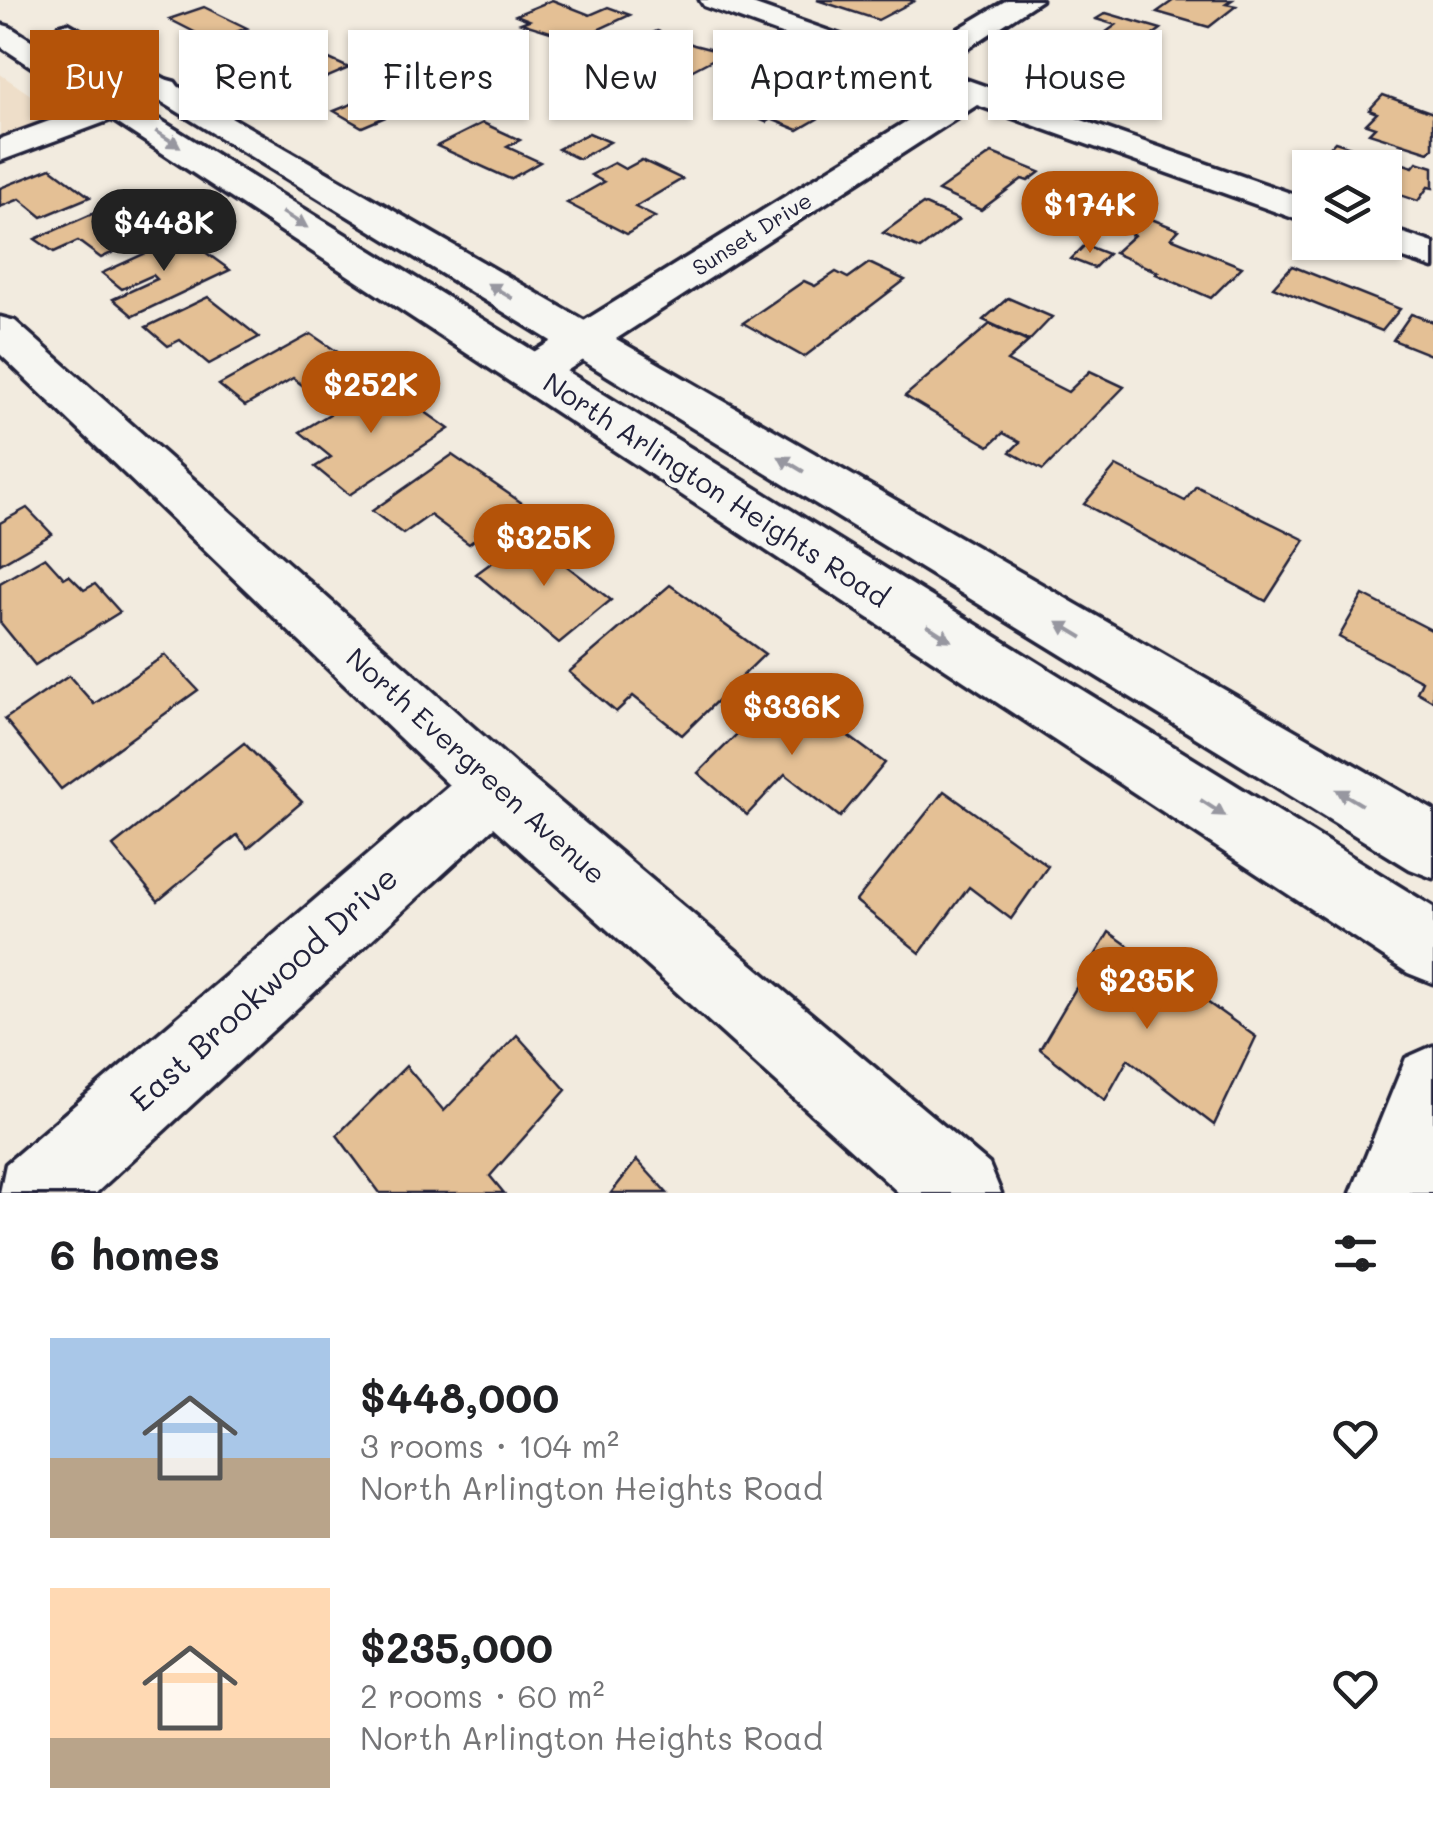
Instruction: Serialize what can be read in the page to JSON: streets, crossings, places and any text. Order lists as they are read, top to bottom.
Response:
{
  "streets": {
    "main road": [
      "Sunset Drive",
      "North Arlington Heights Road",
      "North Evergreen Avenue",
      "East Brookwood Drive"
    ]
  },
  "crossings": [
    ["Sunset Drive", "North Arlington Heights Road"],
    ["North Evergreen Avenue", "East Brookwood Drive"]
  ],
  "page": {
    "chip": [
      "Buy",
      "Rent",
      "Filters",
      "New",
      "Apartment",
      "House"
    ],
    "price": [
      "$174K",
      "$448K",
      "$252K",
      "$325K",
      "$336K",
      "$235K"
    ],
    "heading": "6 homes",
    "list": [
      {
        "name": "$448,000",
        "note": "3 rooms · 104 m² · North Arlington Heights Road"
      },
      {
        "name": "$235,000",
        "note": "2 rooms · 60 m² · North Arlington Heights Road"
      }
    ]
  }
}
